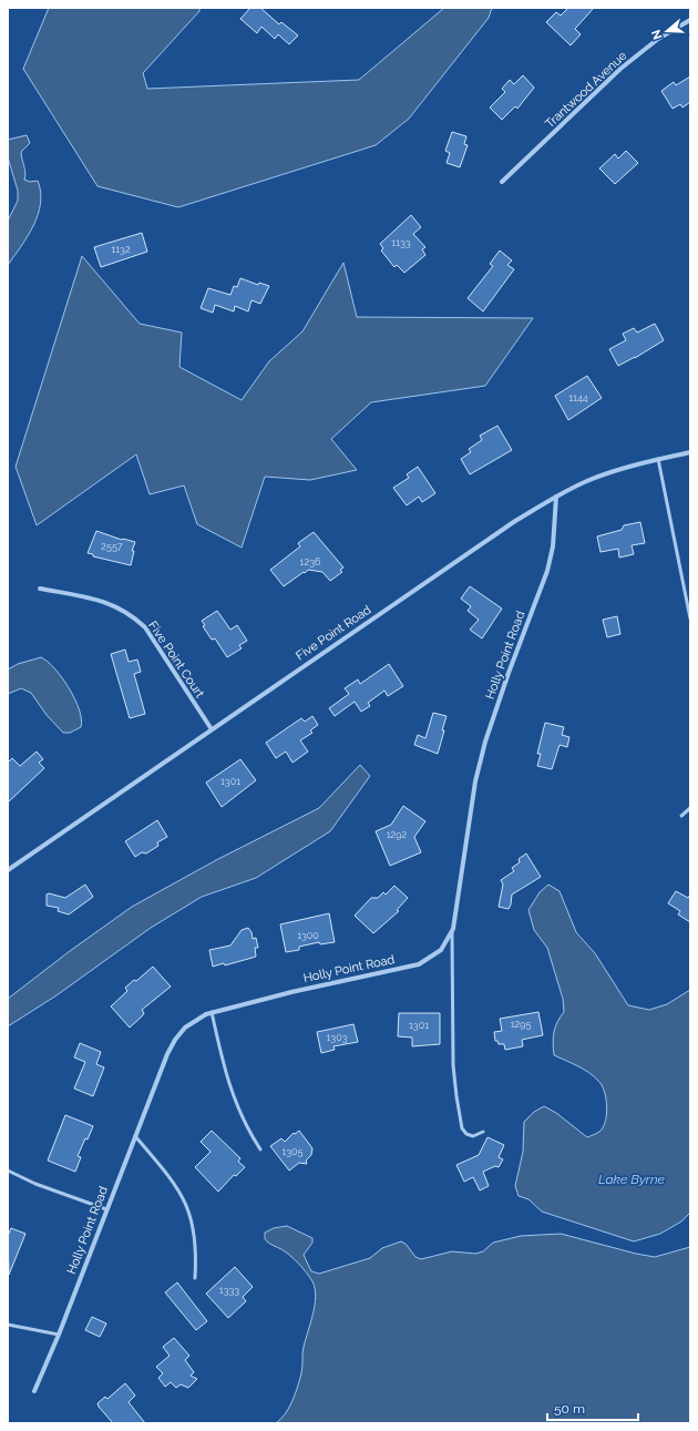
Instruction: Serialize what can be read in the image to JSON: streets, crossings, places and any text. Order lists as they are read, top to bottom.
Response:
{
  "streets": {
    "street": [
      "Trantwood Avenue",
      "Five Point Road",
      "Holly Point Road",
      "Five Point Court"
    ]
  },
  "crossings": [
    ["Five Point Road", "Holly Point Road"],
    ["Five Point Road", "Five Point Court"]
  ],
  "water": ["Lake Byrne"],
  "house_numbers": [
    "1133",
    "1132",
    "1144",
    "2557",
    "1236",
    "1301",
    "1292",
    "1300",
    "1295",
    "1301",
    "1303",
    "1305",
    "1333"
  ],
  "scale_bar": "50 m",
  "north": "left"
}
